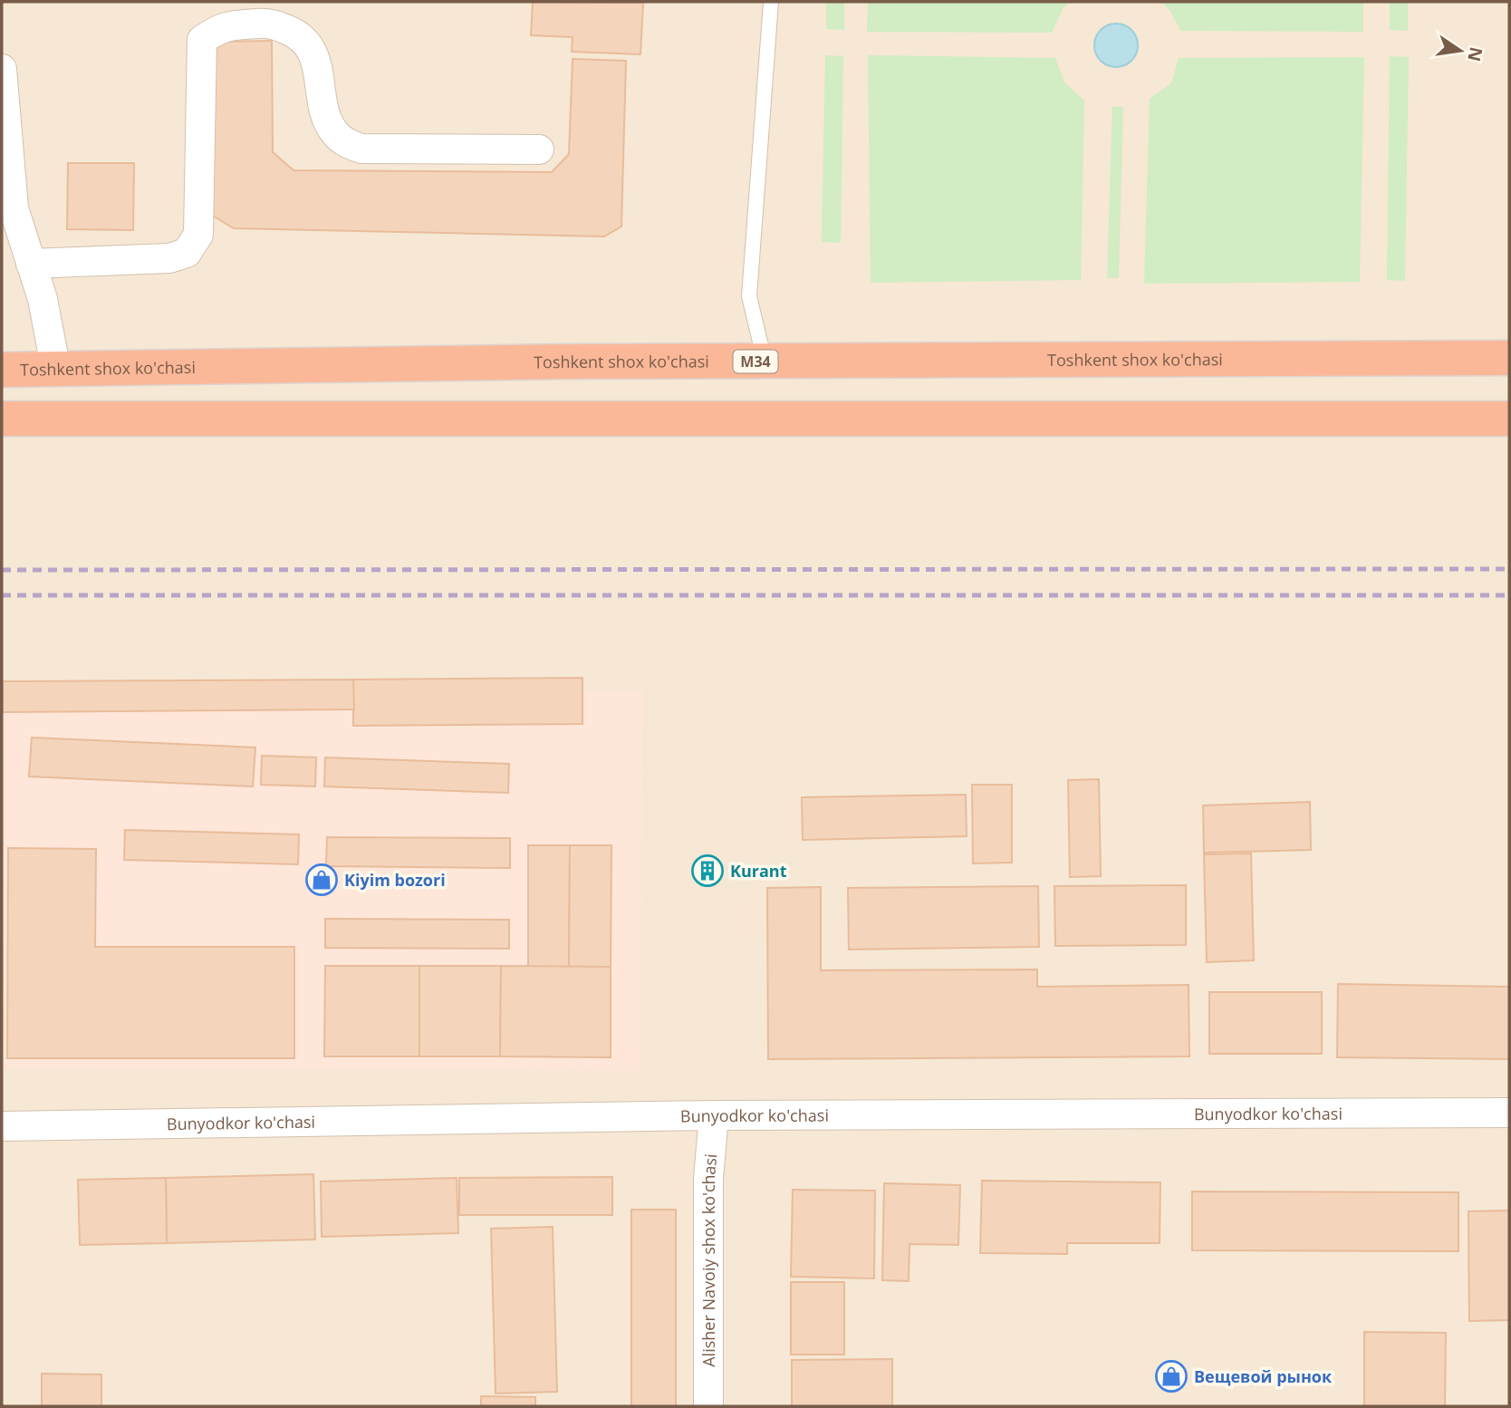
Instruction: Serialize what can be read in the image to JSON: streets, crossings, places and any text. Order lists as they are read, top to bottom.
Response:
{
  "streets": {
    "highway": ["Toshkent shox ko'chasi", "M34"],
    "street": ["Bunyodkor ko'chasi", "Alisher Navoiy shox ko'chasi"]
  },
  "crossings": [
    ["Bunyodkor ko'chasi", "Alisher Navoiy shox ko'chasi"]
  ],
  "places": {
    "building": ["Kurant"],
    "shop": ["Kiyim bozori", "Вещевой рынок"]
  },
  "north": "right"
}
